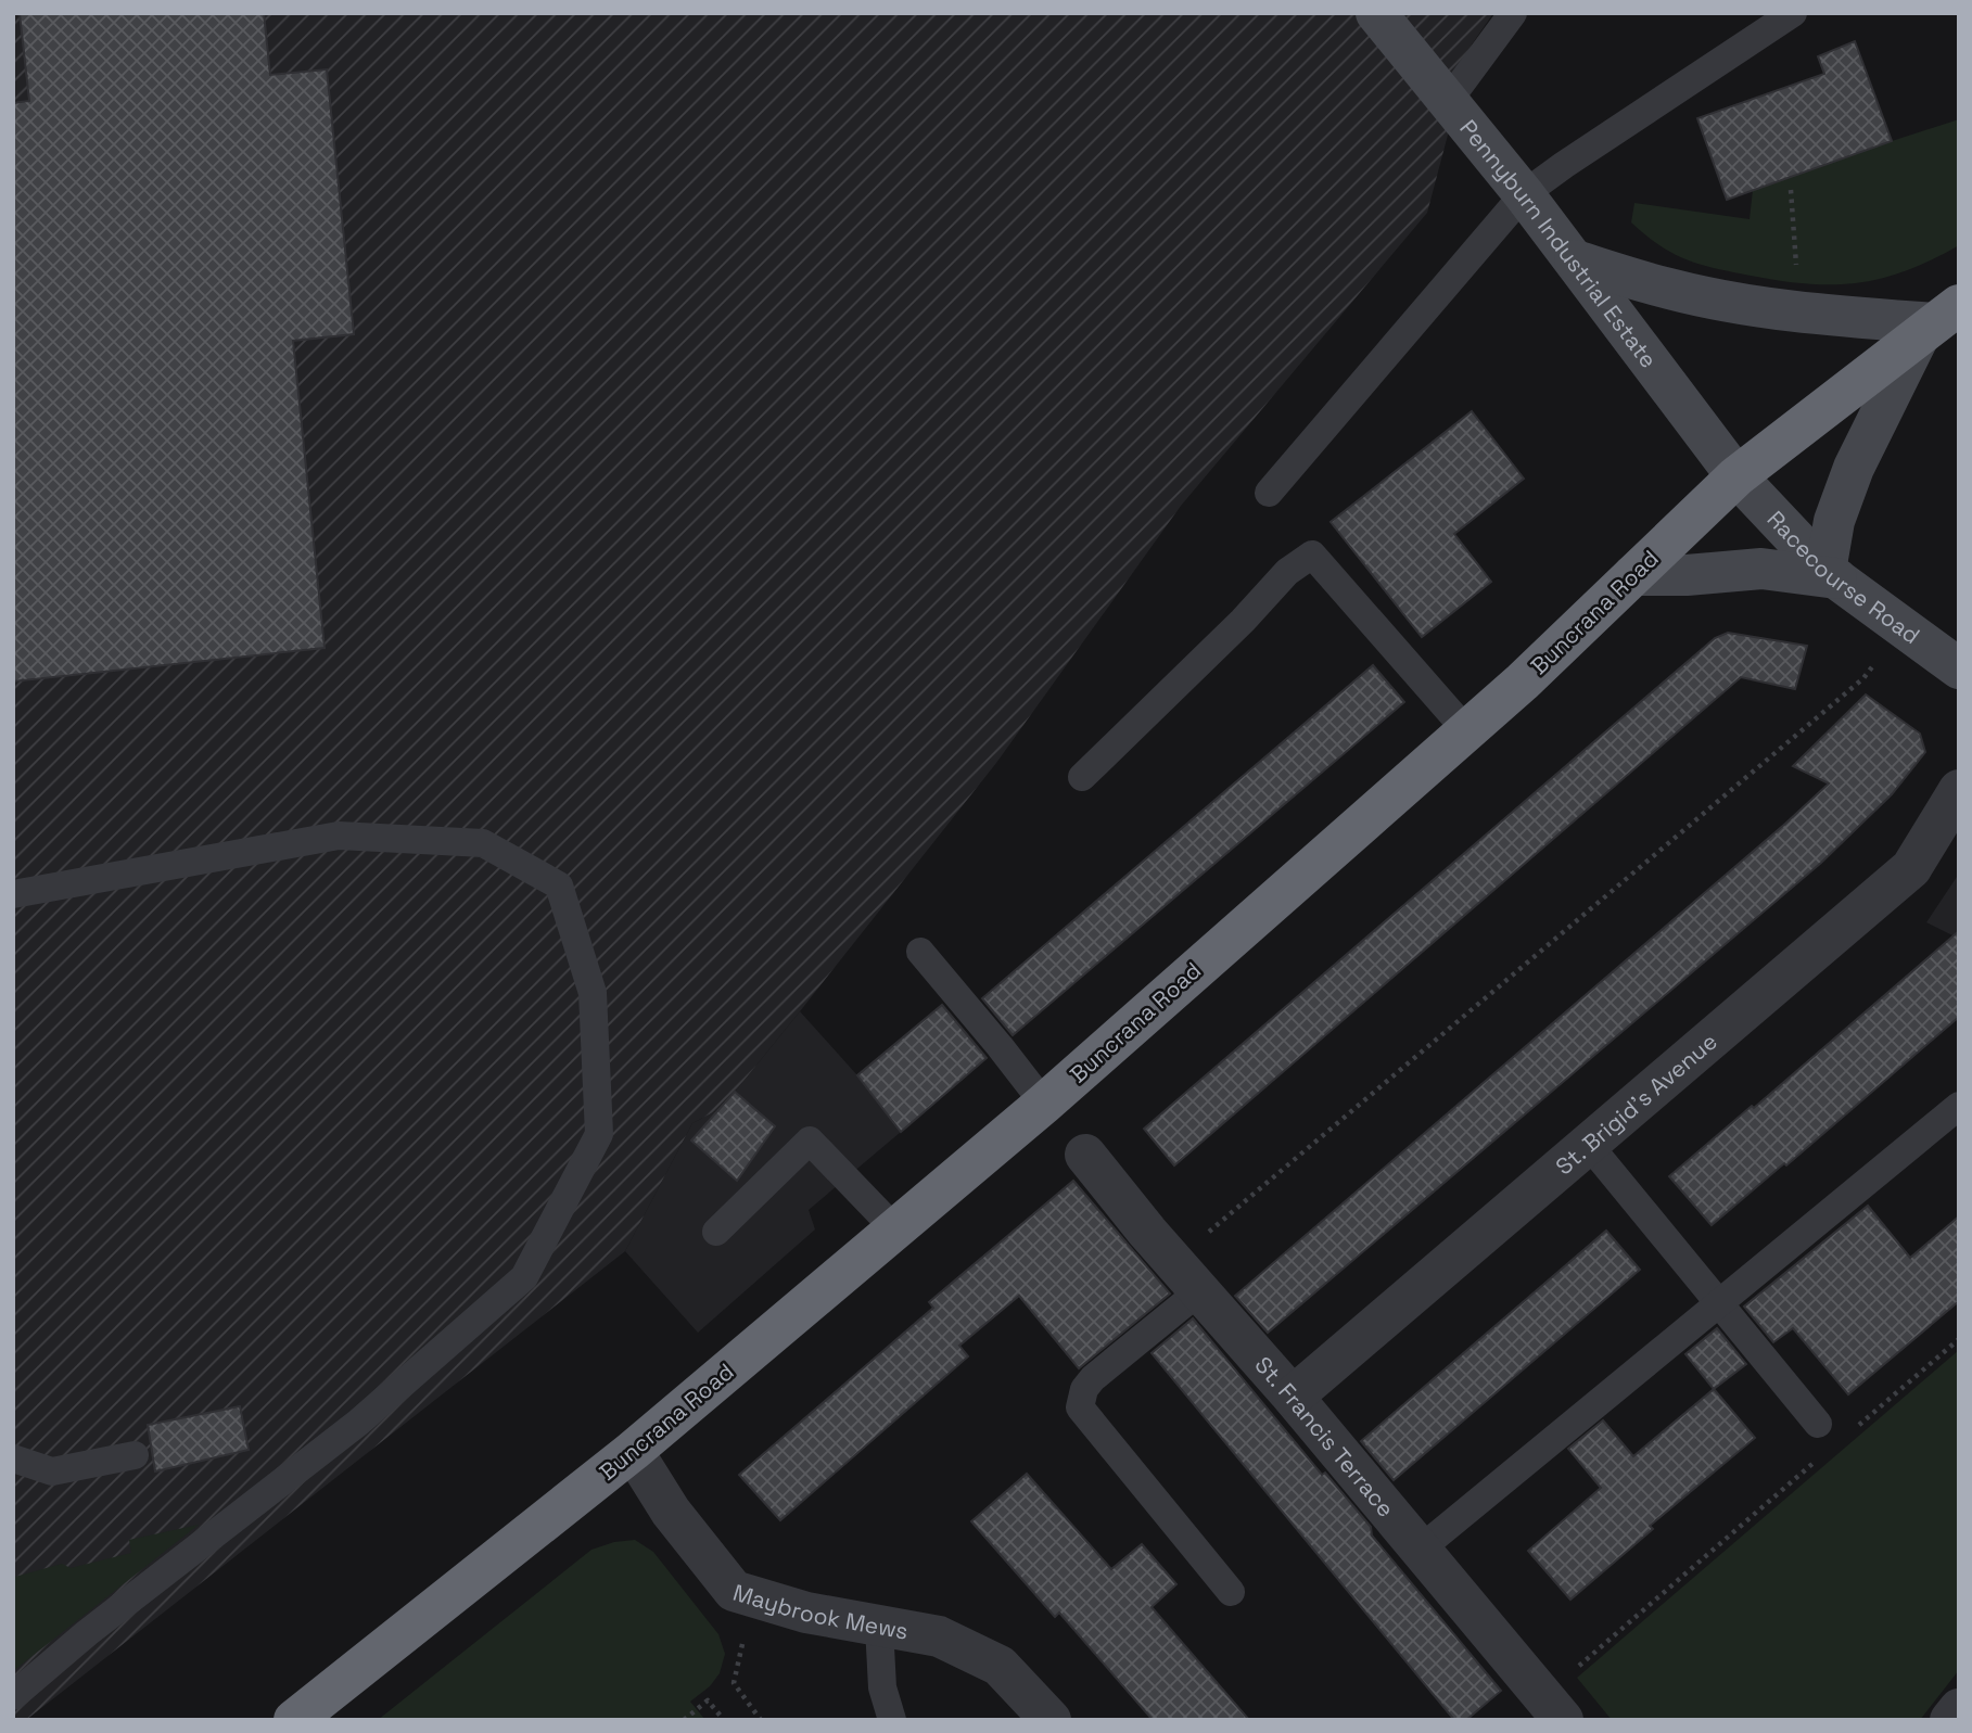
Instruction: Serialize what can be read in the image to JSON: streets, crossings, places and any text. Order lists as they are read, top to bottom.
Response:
{
  "streets": {
    "highway": ["Buncrana Road"],
    "street": [
      "Pennyburn Industrial Estate",
      "Racecourse Road",
      "St. Brigid's Avenue",
      "St. Francis Terrace",
      "Maybrook Mews"
    ]
  },
  "crossings": [
    ["Pennyburn Industrial Estate", "Racecourse Road"],
    ["Pennyburn Industrial Estate", "Buncrana Road"],
    ["Racecourse Road", "Buncrana Road"],
    ["Buncrana Road", "Maybrook Mews"],
    ["St. Brigid's Avenue", "St. Francis Terrace"]
  ]
}
